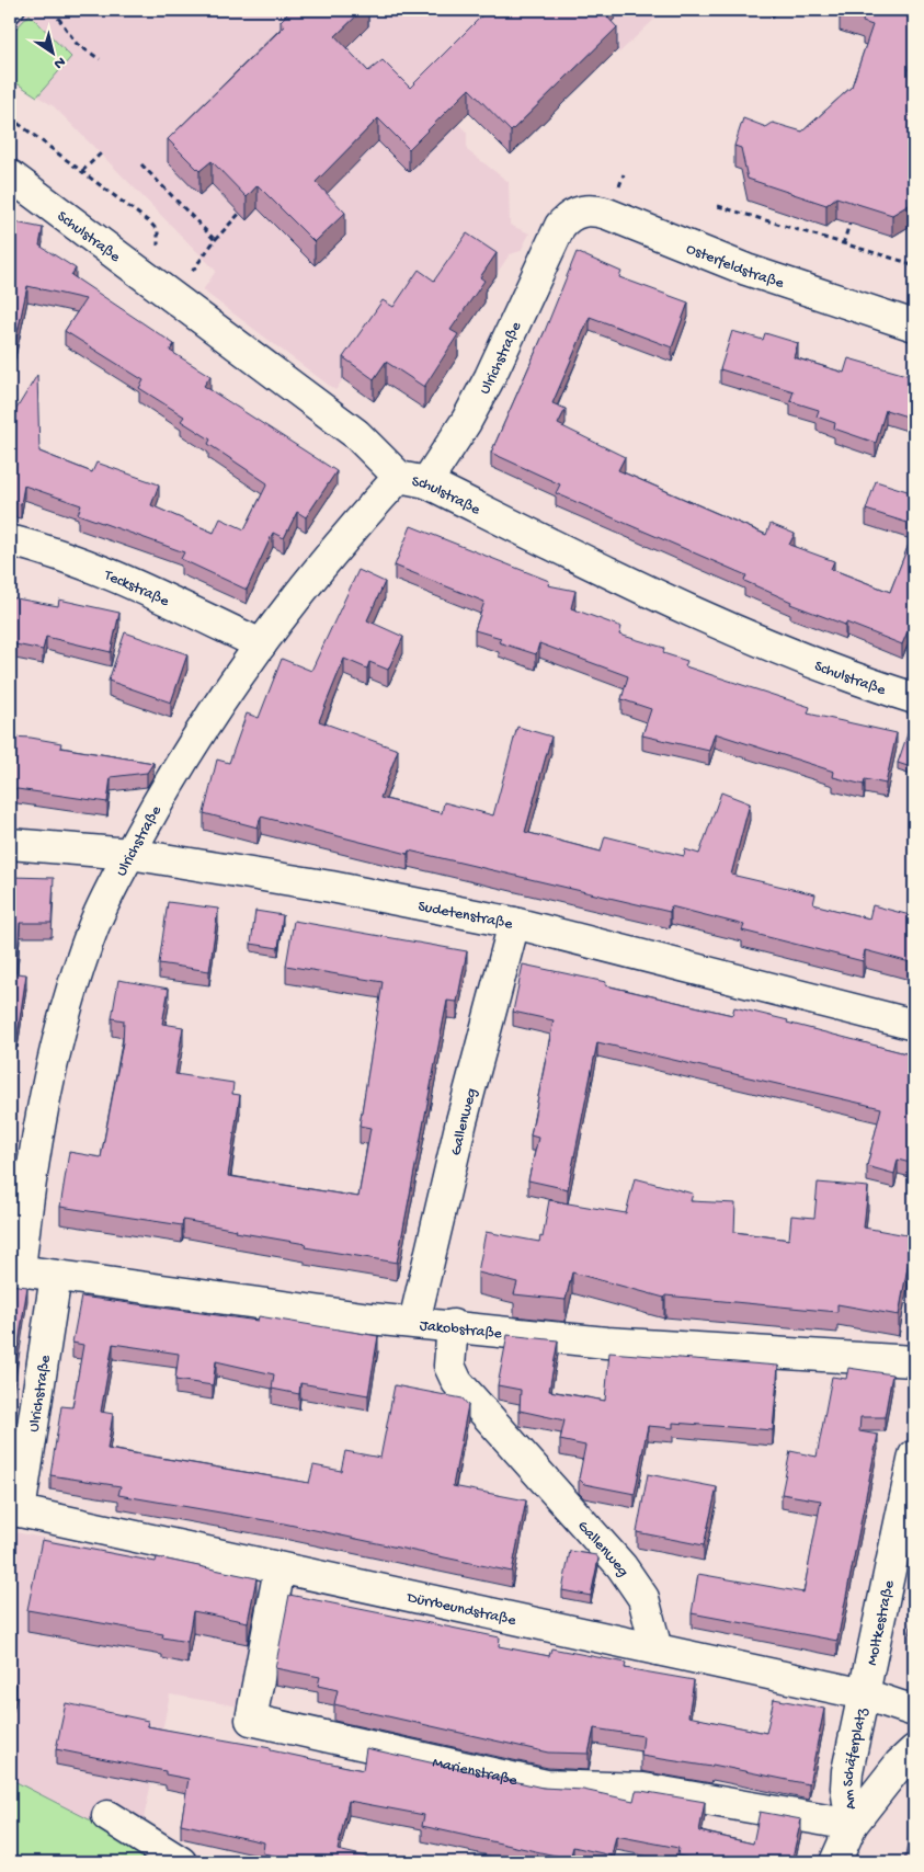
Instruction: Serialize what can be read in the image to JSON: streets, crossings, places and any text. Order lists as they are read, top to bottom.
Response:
{
  "streets": {
    "street": [
      "Schulstraße",
      "Osterfeldstraße",
      "Ulrichstraße",
      "Teckstraße",
      "Sudetenstraße",
      "Gallenweg",
      "Jakobstraße",
      "Dürrbeundstraße",
      "Moltkestraße",
      "Am Schäferplatz",
      "Marienstraße"
    ]
  },
  "crossings": [
    ["Schulstraße", "Ulrichstraße"],
    ["Osterfeldstraße", "Ulrichstraße"],
    ["Ulrichstraße", "Teckstraße"],
    ["Ulrichstraße", "Sudetenstraße"],
    ["Ulrichstraße", "Jakobstraße"],
    ["Ulrichstraße", "Dürrbeundstraße"],
    ["Sudetenstraße", "Gallenweg"],
    ["Gallenweg", "Jakobstraße"],
    ["Gallenweg", "Dürrbeundstraße"],
    ["Dürrbeundstraße", "Moltkestraße"],
    ["Dürrbeundstraße", "Am Schäferplatz"],
    ["Dürrbeundstraße", "Marienstraße"],
    ["Moltkestraße", "Am Schäferplatz"],
    ["Am Schäferplatz", "Marienstraße"]
  ],
  "north": "bottom right"
}
